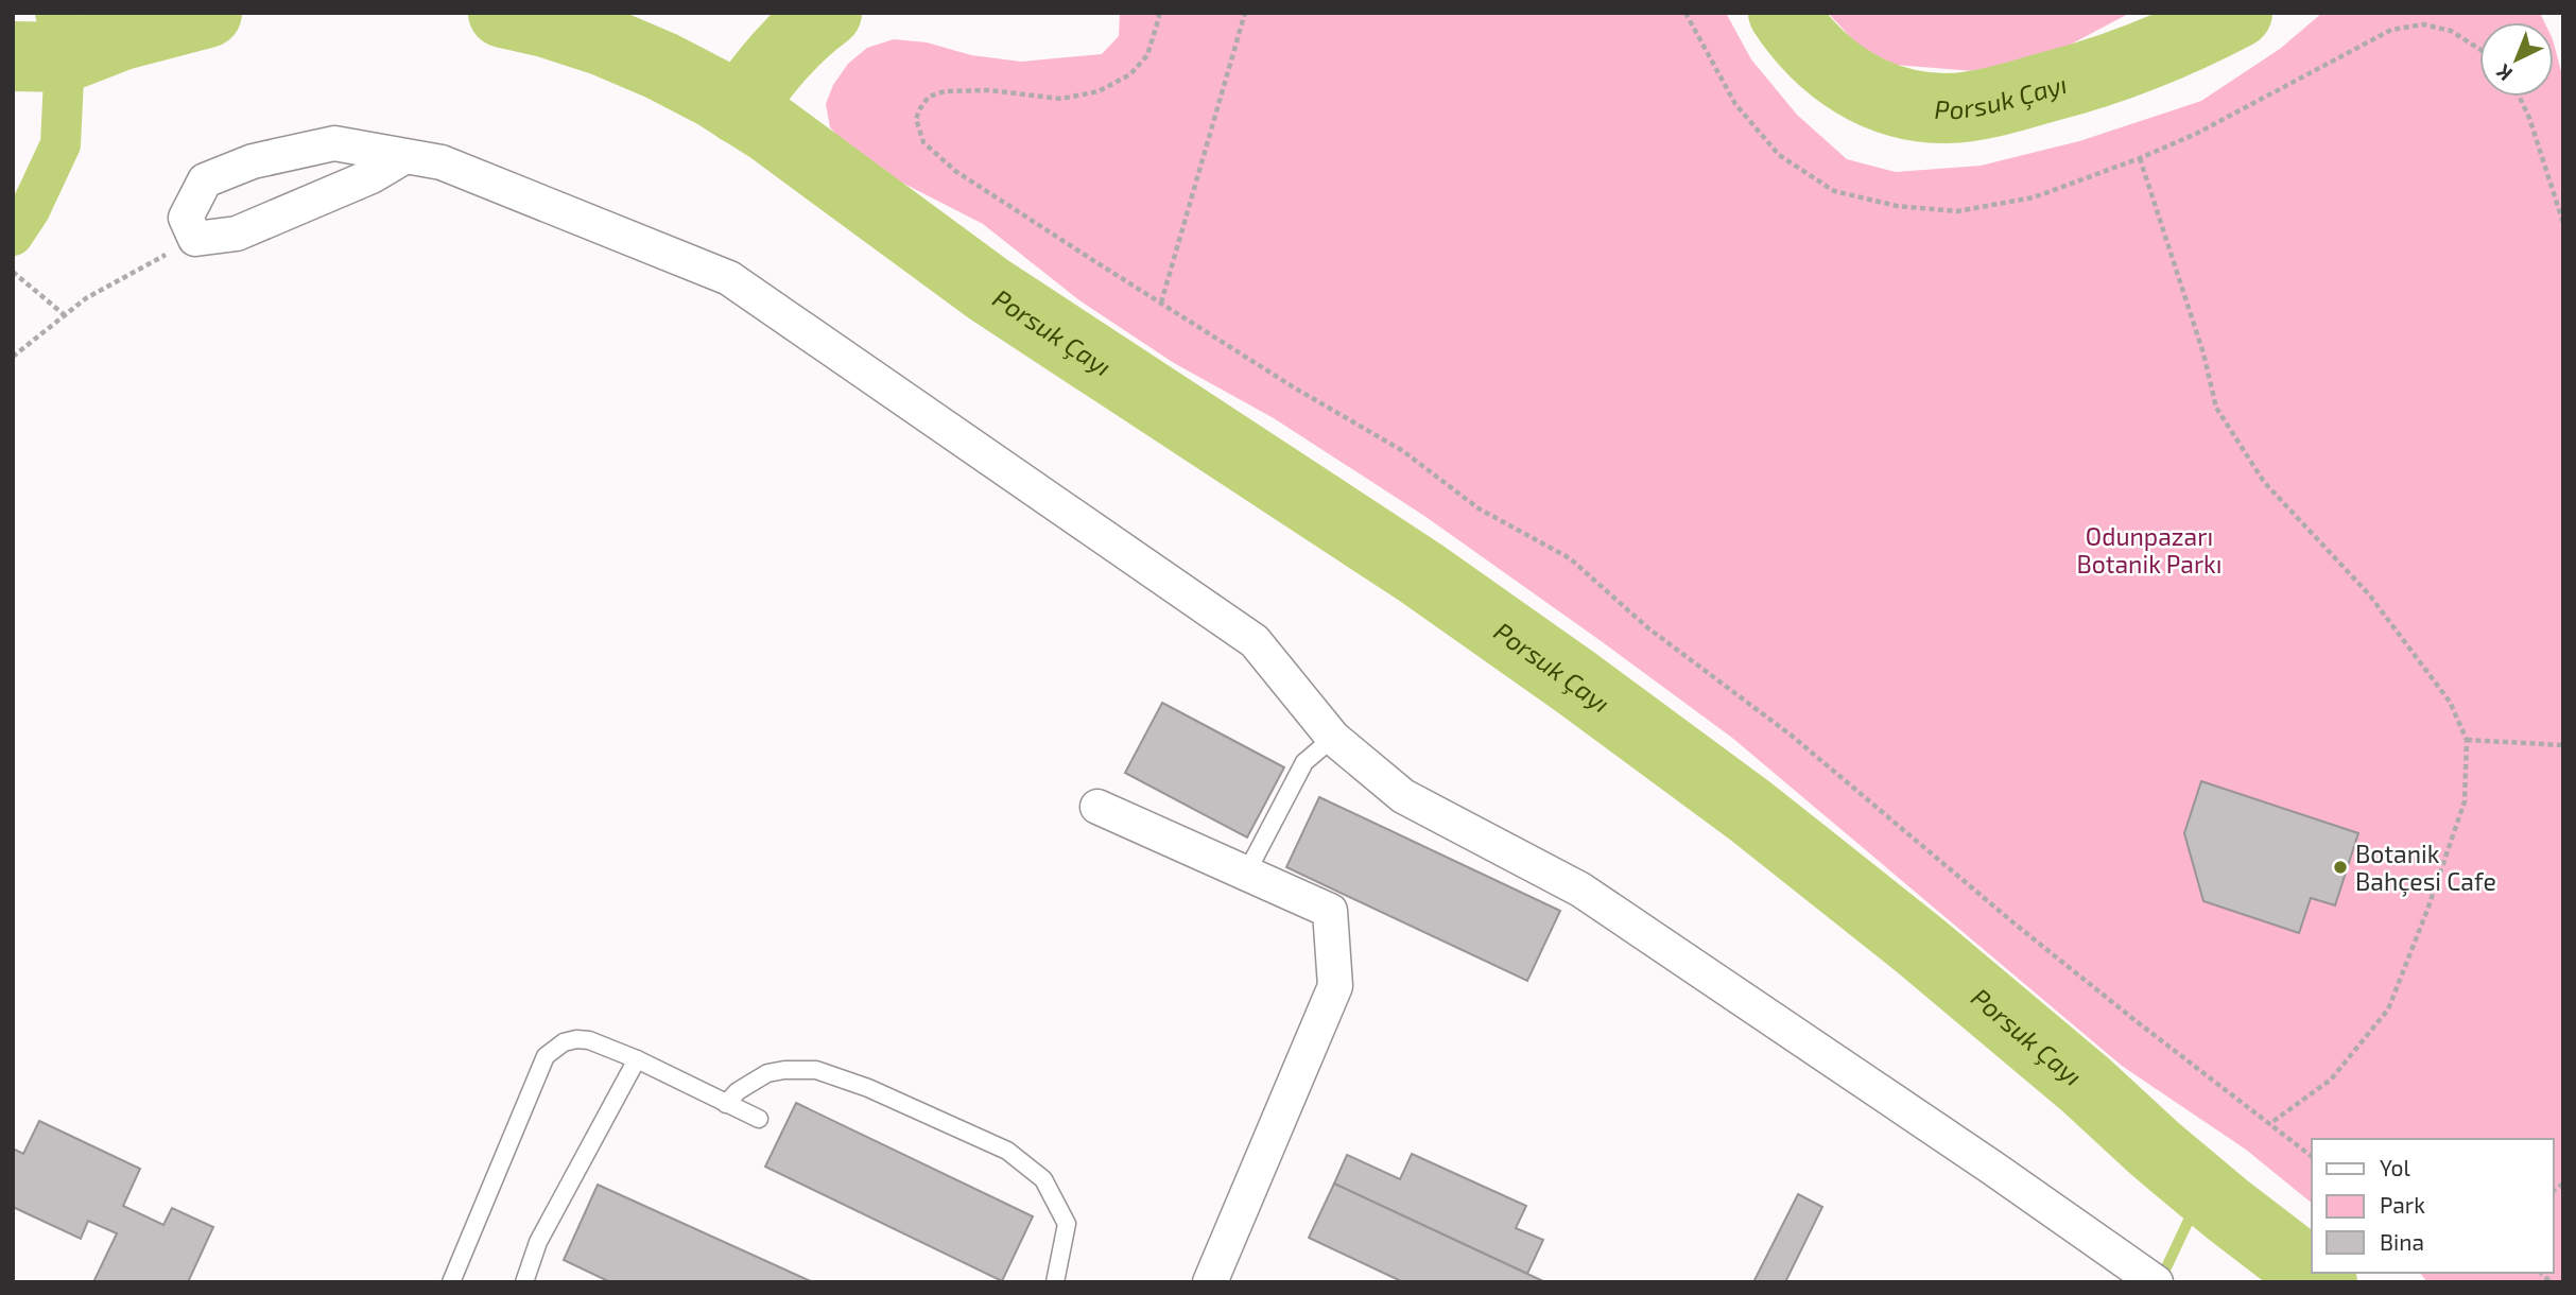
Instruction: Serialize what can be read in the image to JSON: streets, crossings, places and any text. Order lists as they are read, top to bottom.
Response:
{
  "water": ["Porsuk Çayı"],
  "parks": ["Odunpazarı Botanik Parkı"],
  "places": ["Botanik Bahçesi Cafe"],
  "legend": ["Yol", "Park", "Bina"],
  "north": "bottom left"
}
